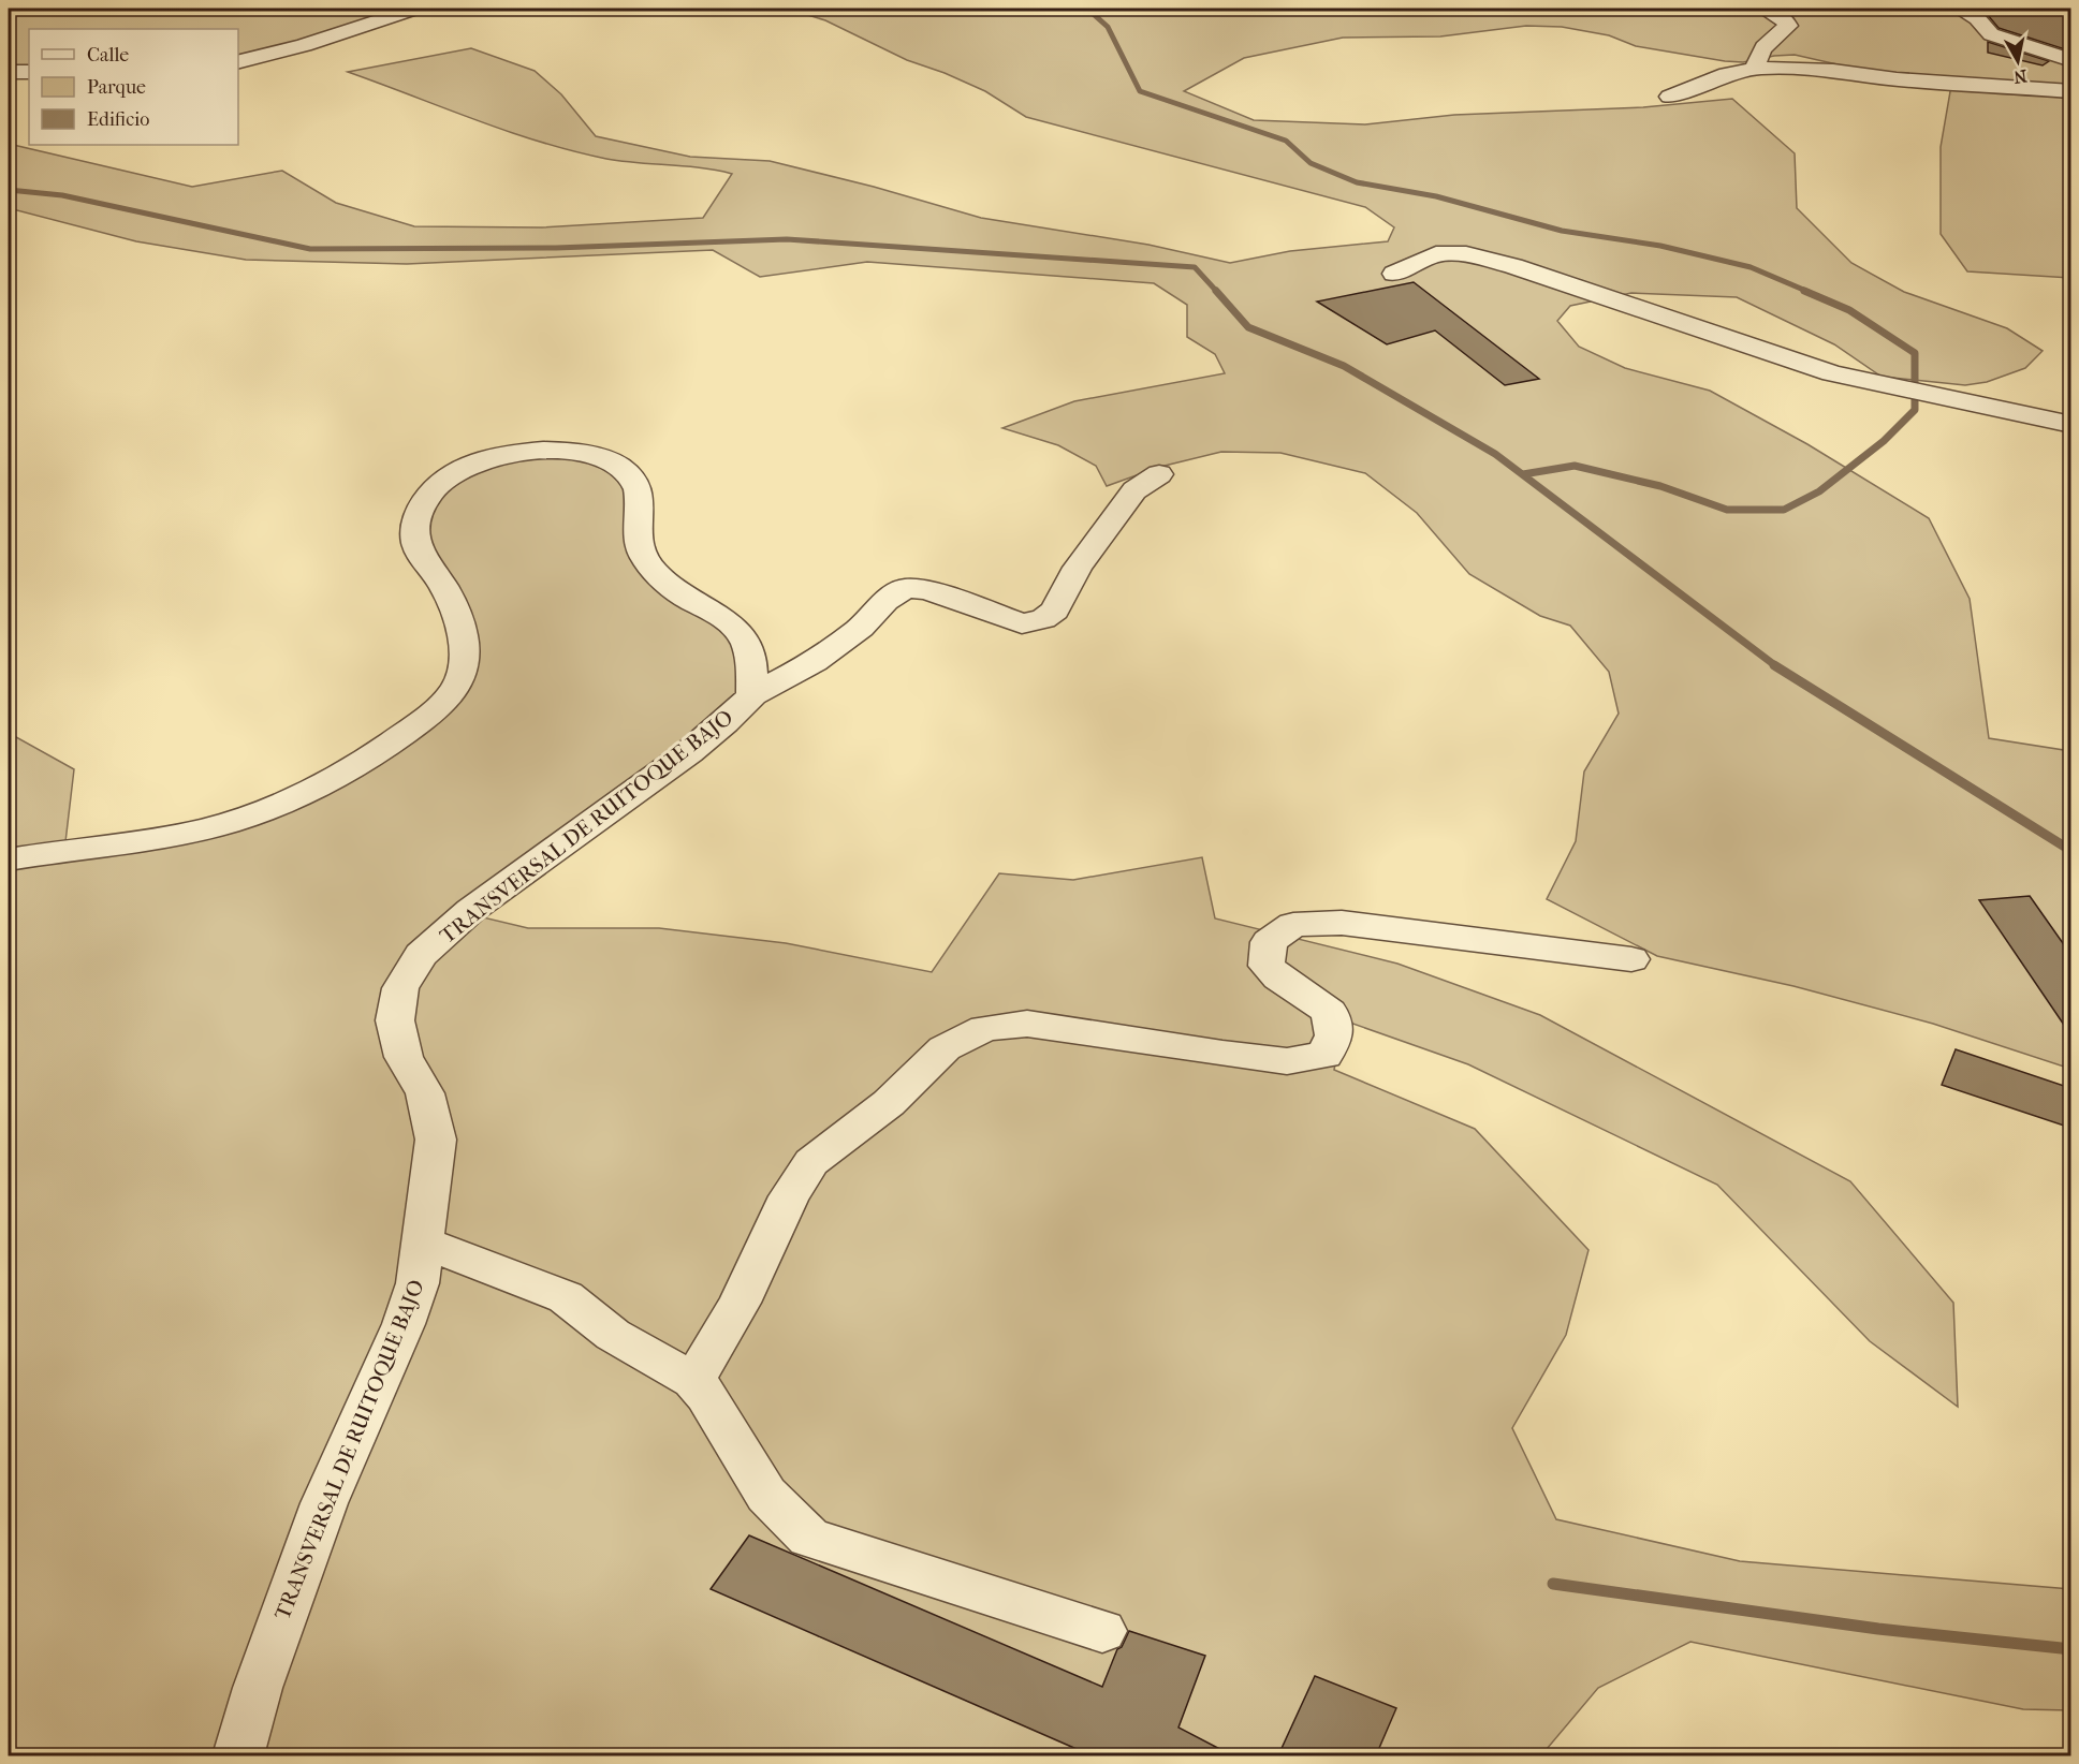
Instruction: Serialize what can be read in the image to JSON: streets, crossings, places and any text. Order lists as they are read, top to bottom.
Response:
{
  "streets": {
    "street": ["TRANSVERSAL DE RUITOQUE BAJO"]
  },
  "legend": ["Calle", "Parque", "Edificio"],
  "north": "bottom"
}
